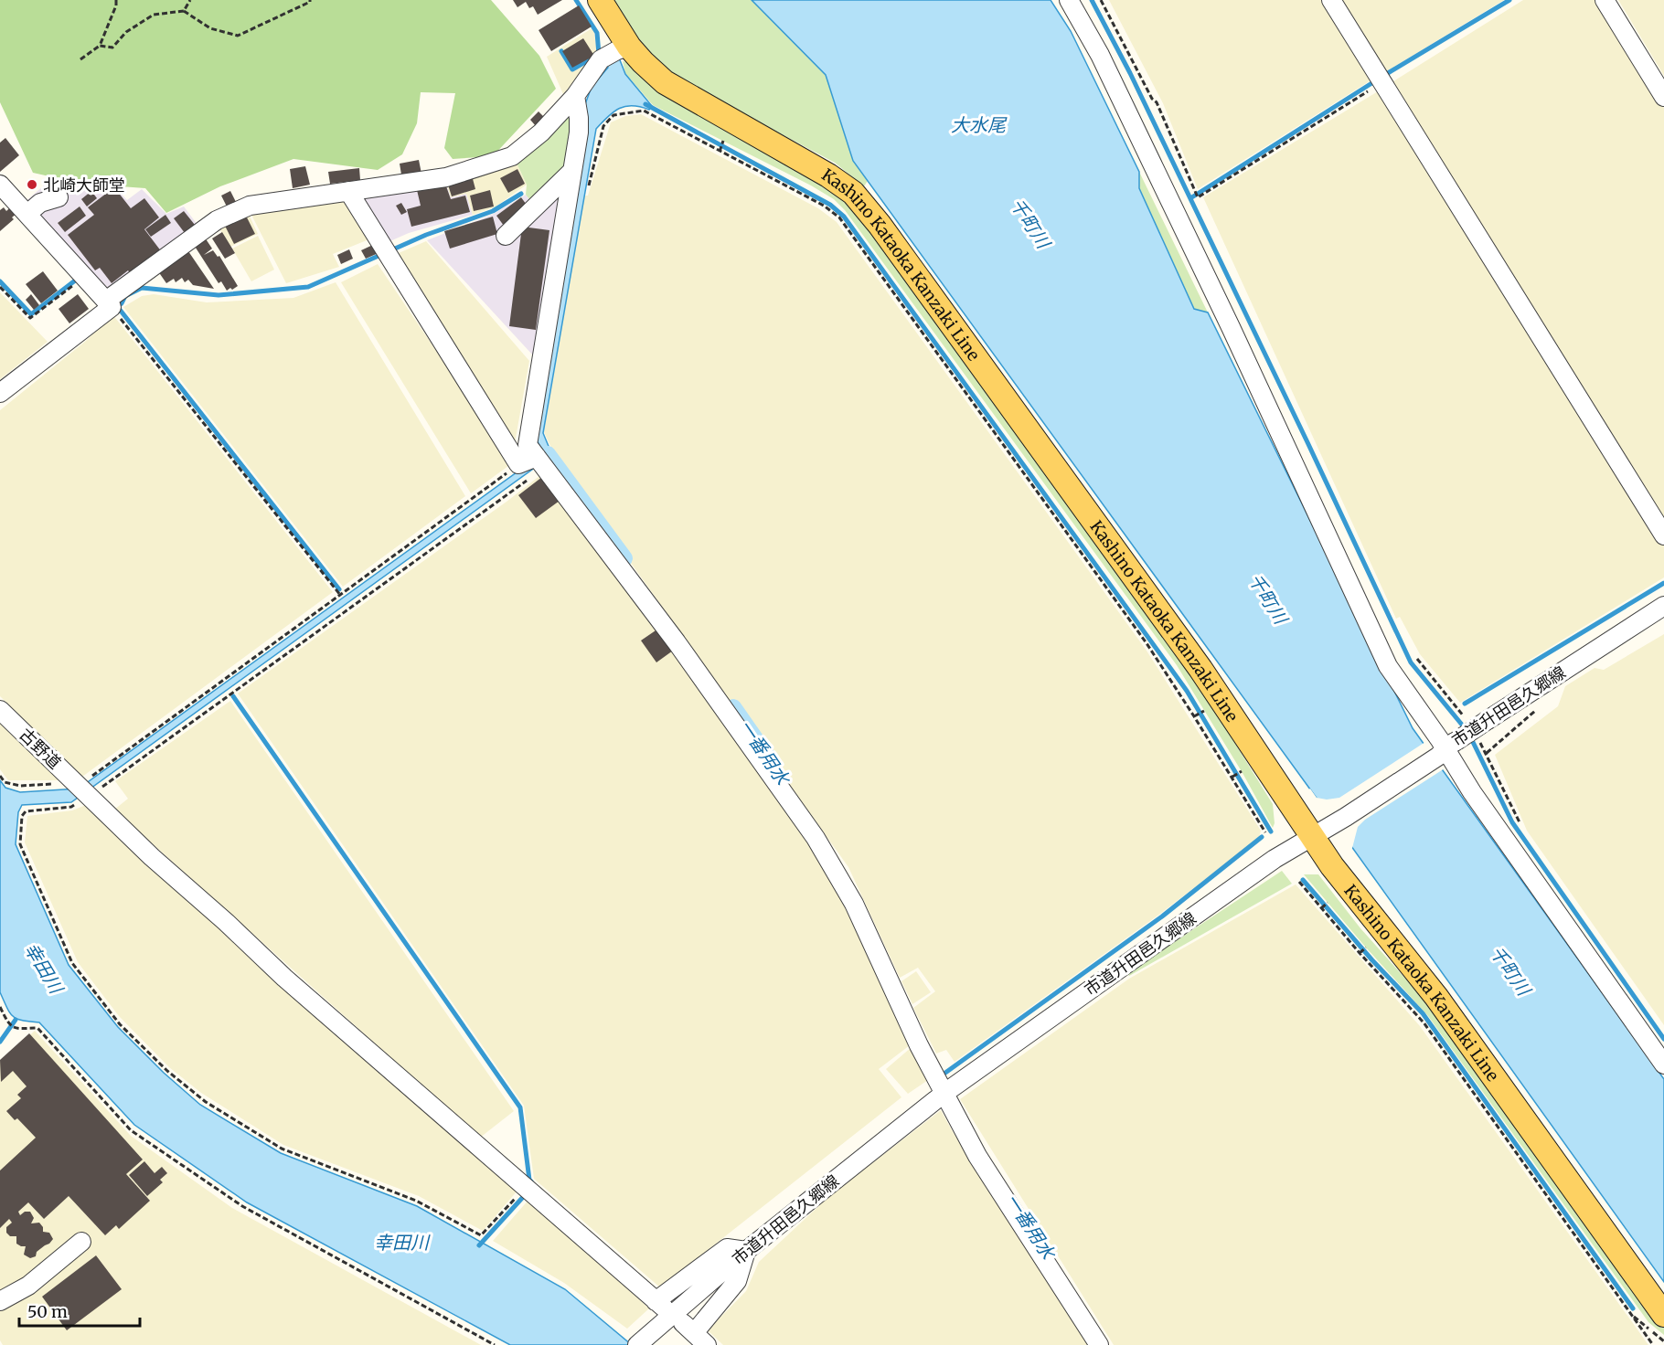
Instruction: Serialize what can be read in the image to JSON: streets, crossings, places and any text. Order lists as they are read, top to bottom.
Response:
{
  "streets": {
    "main road": ["Kashino Kataoka Kanzaki Line"],
    "street": ["市道升田邑久郷線", "古野道"]
  },
  "crossings": [
    ["Kashino Kataoka Kanzaki Line", "市道升田邑久郷線"],
    ["市道升田邑久郷線", "古野道"]
  ],
  "water": [
    "大水尾",
    "千町川",
    "一番用水",
    "幸田川"
  ],
  "places": ["北崎大師堂"],
  "scale_bar": "50 m"
}
